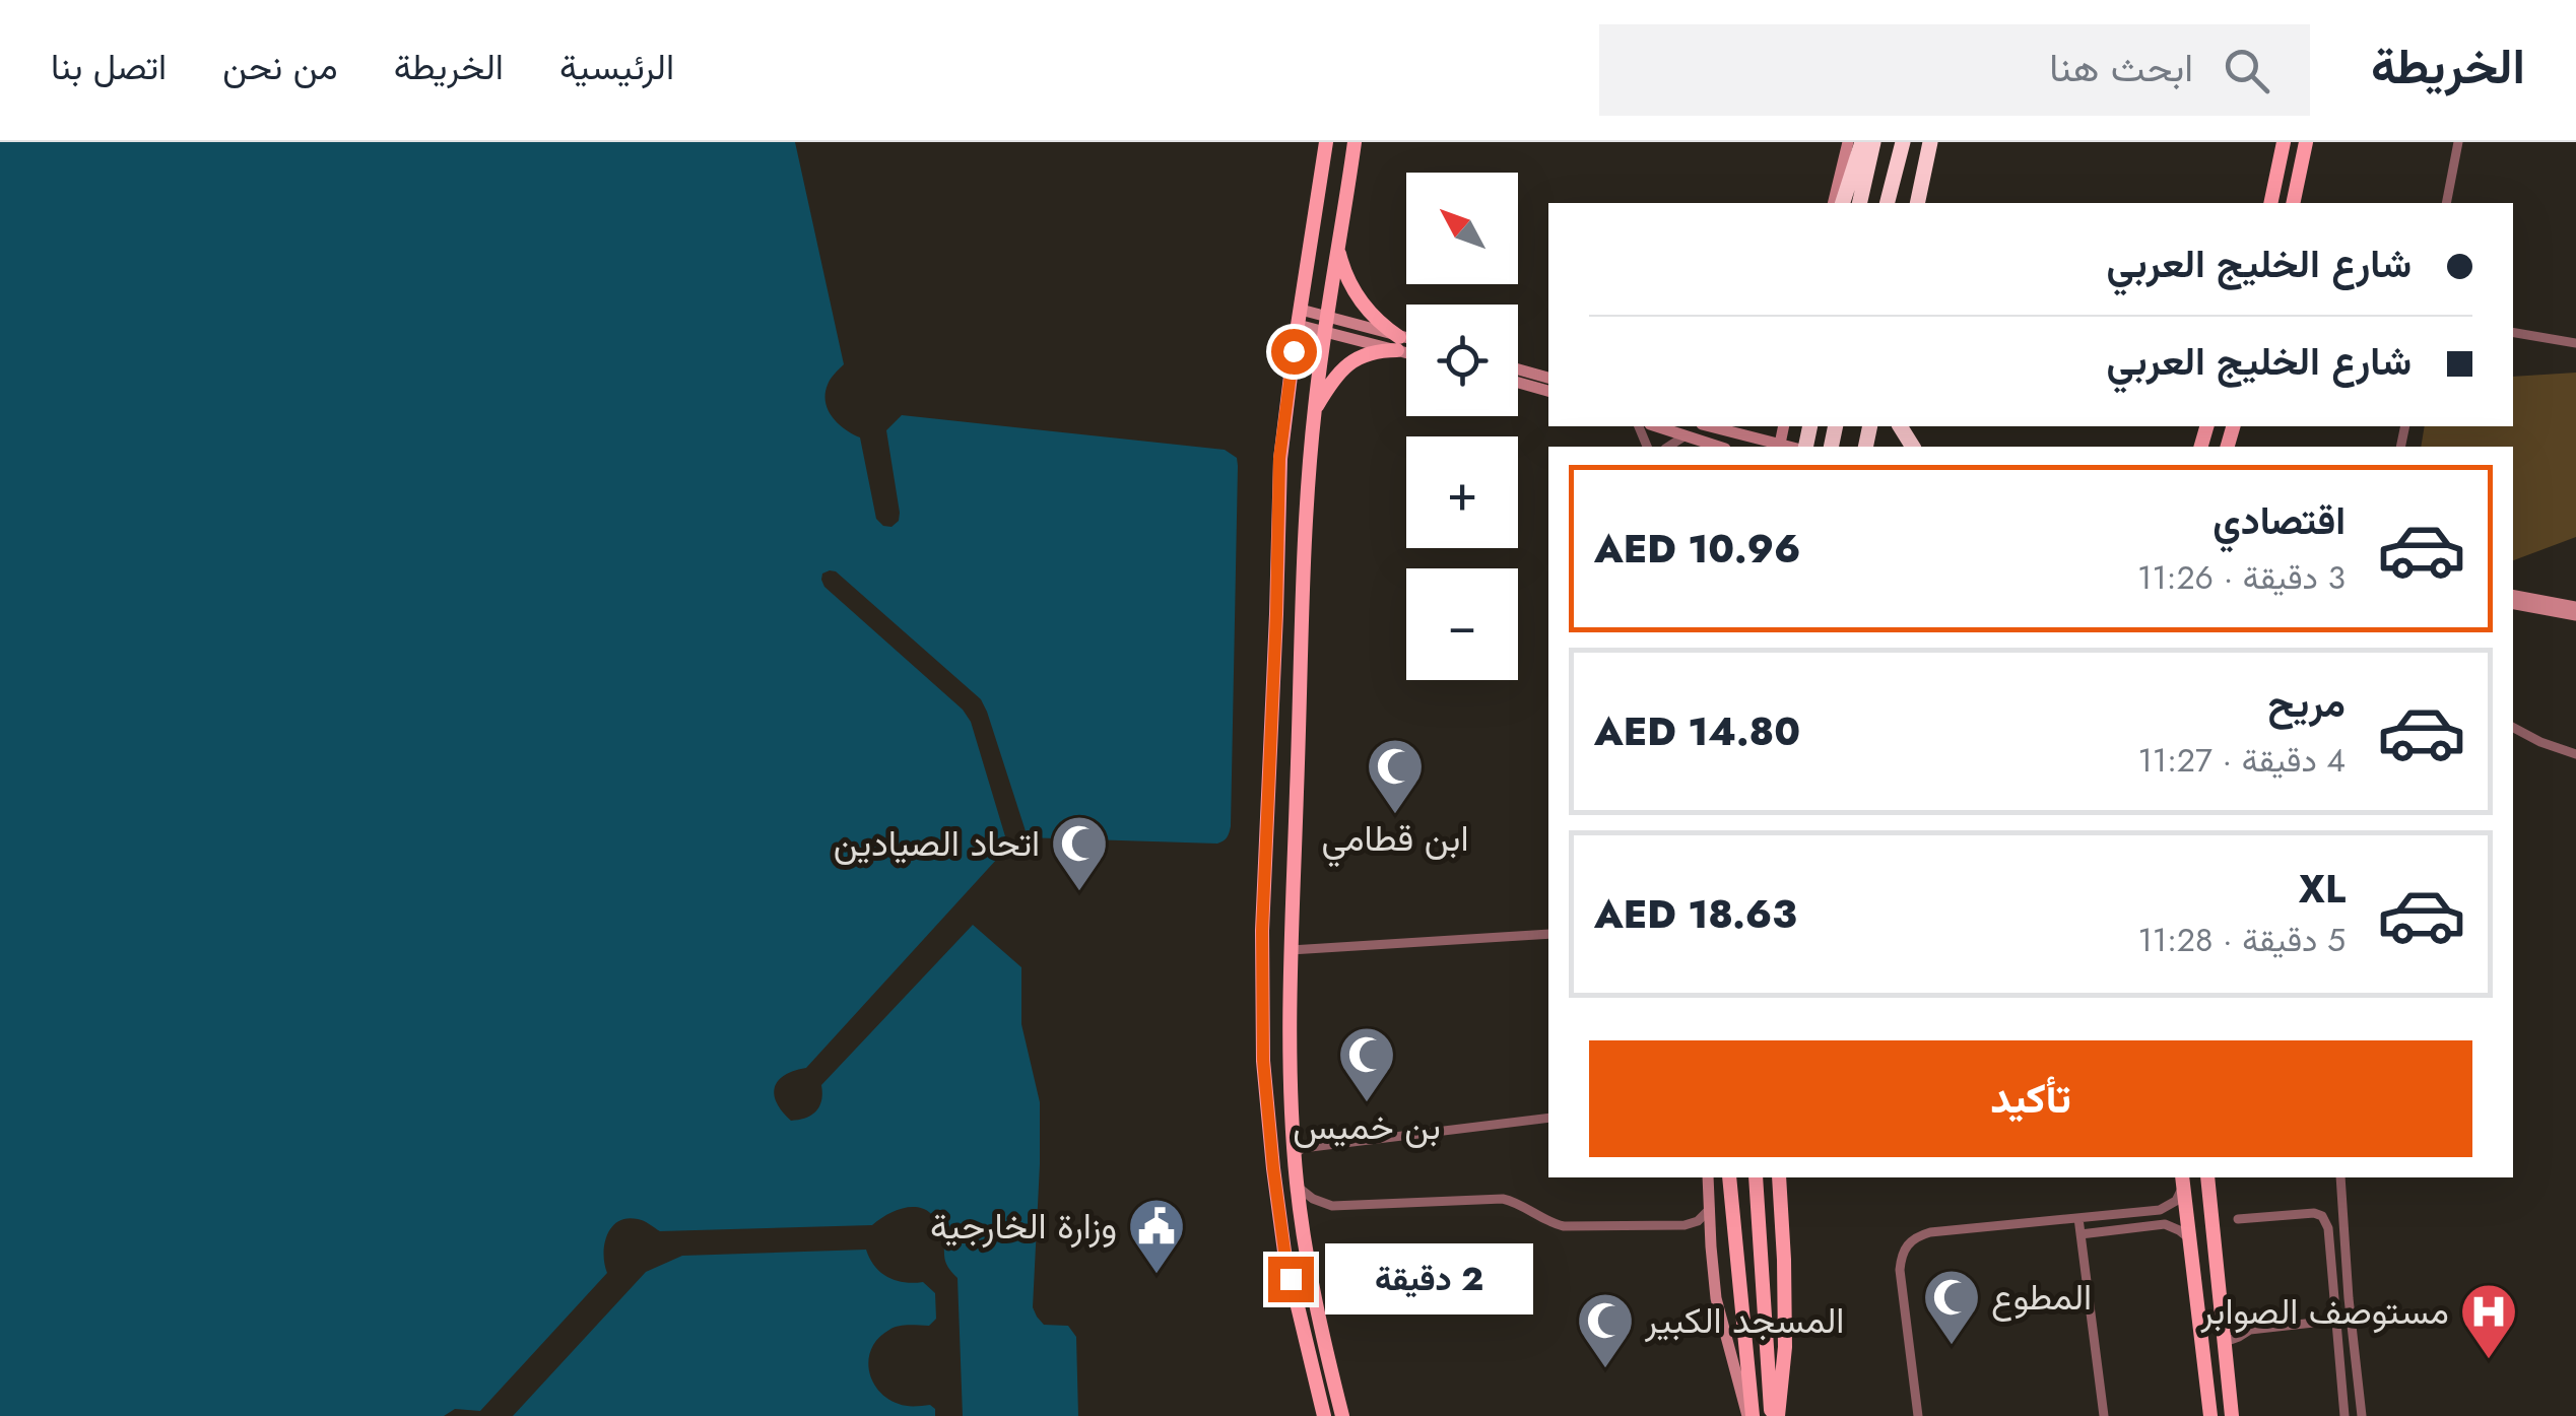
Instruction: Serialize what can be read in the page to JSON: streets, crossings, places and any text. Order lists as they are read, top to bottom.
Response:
{
  "places": {
    "mosque": [
      "ابن قطامي",
      "اتحاد الصيادين",
      "بن خميس",
      "المطوع",
      "المسجد الكبير"
    ],
    "public building": ["وزارة الخارجية"],
    "hospital": ["مستوصف الصوابر"]
  },
  "north": "top left",
  "page": {
    "header": "الخريطة",
    "search": "ابحث هنا",
    "nav": [
      "الرئيسية",
      "الخريطة",
      "من نحن",
      "اتصل بنا"
    ],
    "map_buttons": ["+", "−"],
    "banner": ["شارع الخليج العربي", "شارع الخليج العربي"],
    "list": [
      {
        "name": "اقتصادي",
        "note": "3 دقيقة · 11:26",
        "value": "AED 10.96"
      },
      {
        "name": "مريح",
        "note": "4 دقيقة · 11:27",
        "value": "AED 14.80"
      },
      {
        "name": "XL",
        "note": "5 دقيقة · 11:28",
        "value": "AED 18.63"
      }
    ],
    "buttons": "تأكيد",
    "bubble": "2 دقيقة"
  }
}
